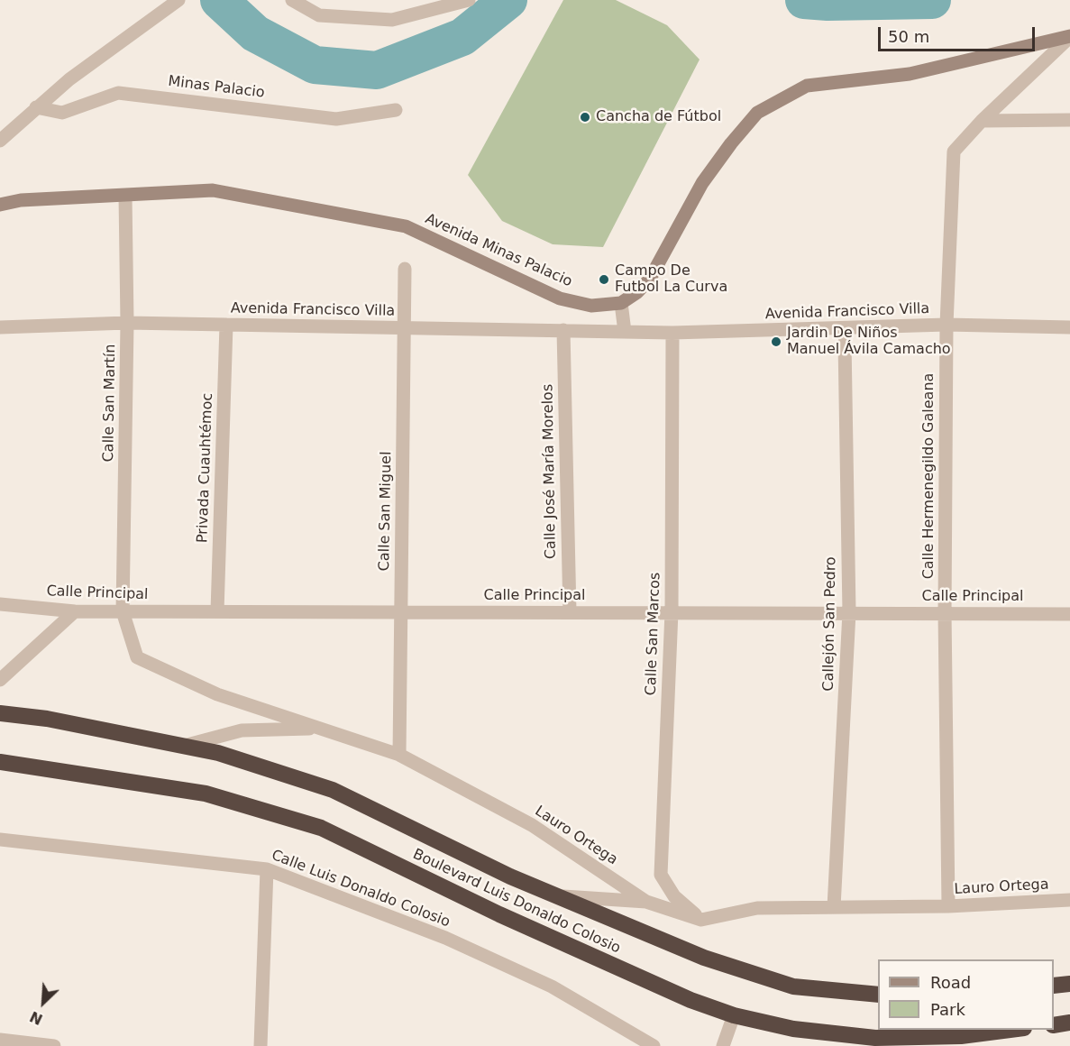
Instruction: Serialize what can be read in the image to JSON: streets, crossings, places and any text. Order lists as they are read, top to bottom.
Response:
{
  "streets": {
    "highway": ["Boulevard Luis Donaldo Colosio"],
    "main road": ["Avenida Minas Palacio"],
    "street": [
      "Minas Palacio",
      "Avenida Francisco Villa",
      "Calle San Martín",
      "Privada Cuauhtémoc",
      "Calle José María Morelos",
      "Calle Hermenegildo Galeana",
      "Calle San Miguel",
      "Calle Principal",
      "Callejón San Pedro",
      "Calle San Marcos",
      "Lauro Ortega",
      "Calle Luis Donaldo Colosio"
    ]
  },
  "crossings": [
    ["Avenida Minas Palacio", "Calle San Martín"],
    ["Avenida Francisco Villa", "Calle San Martín"],
    ["Avenida Francisco Villa", "Privada Cuauhtémoc"],
    ["Avenida Francisco Villa", "Calle José María Morelos"],
    ["Avenida Francisco Villa", "Calle Hermenegildo Galeana"],
    ["Avenida Francisco Villa", "Calle San Miguel"],
    ["Avenida Francisco Villa", "Calle San Marcos"],
    ["Calle San Martín", "Calle Principal"],
    ["Calle San Martín", "Lauro Ortega"],
    ["Privada Cuauhtémoc", "Calle Principal"],
    ["Calle José María Morelos", "Calle Principal"],
    ["Calle Hermenegildo Galeana", "Calle Principal"],
    ["Calle Hermenegildo Galeana", "Lauro Ortega"],
    ["Calle San Miguel", "Calle Principal"],
    ["Calle San Miguel", "Lauro Ortega"],
    ["Calle Principal", "Callejón San Pedro"],
    ["Calle Principal", "Calle San Marcos"],
    ["Calle Principal", "Lauro Ortega"],
    ["Callejón San Pedro", "Lauro Ortega"],
    ["Calle San Marcos", "Lauro Ortega"]
  ],
  "places": ["Cancha de Fútbol", "Campo De Futbol La Curva", "Jardin De Niños Manuel Ávila Camacho"],
  "legend": ["Road", "Park"],
  "scale_bar": "50 m",
  "north": "bottom left"
}
